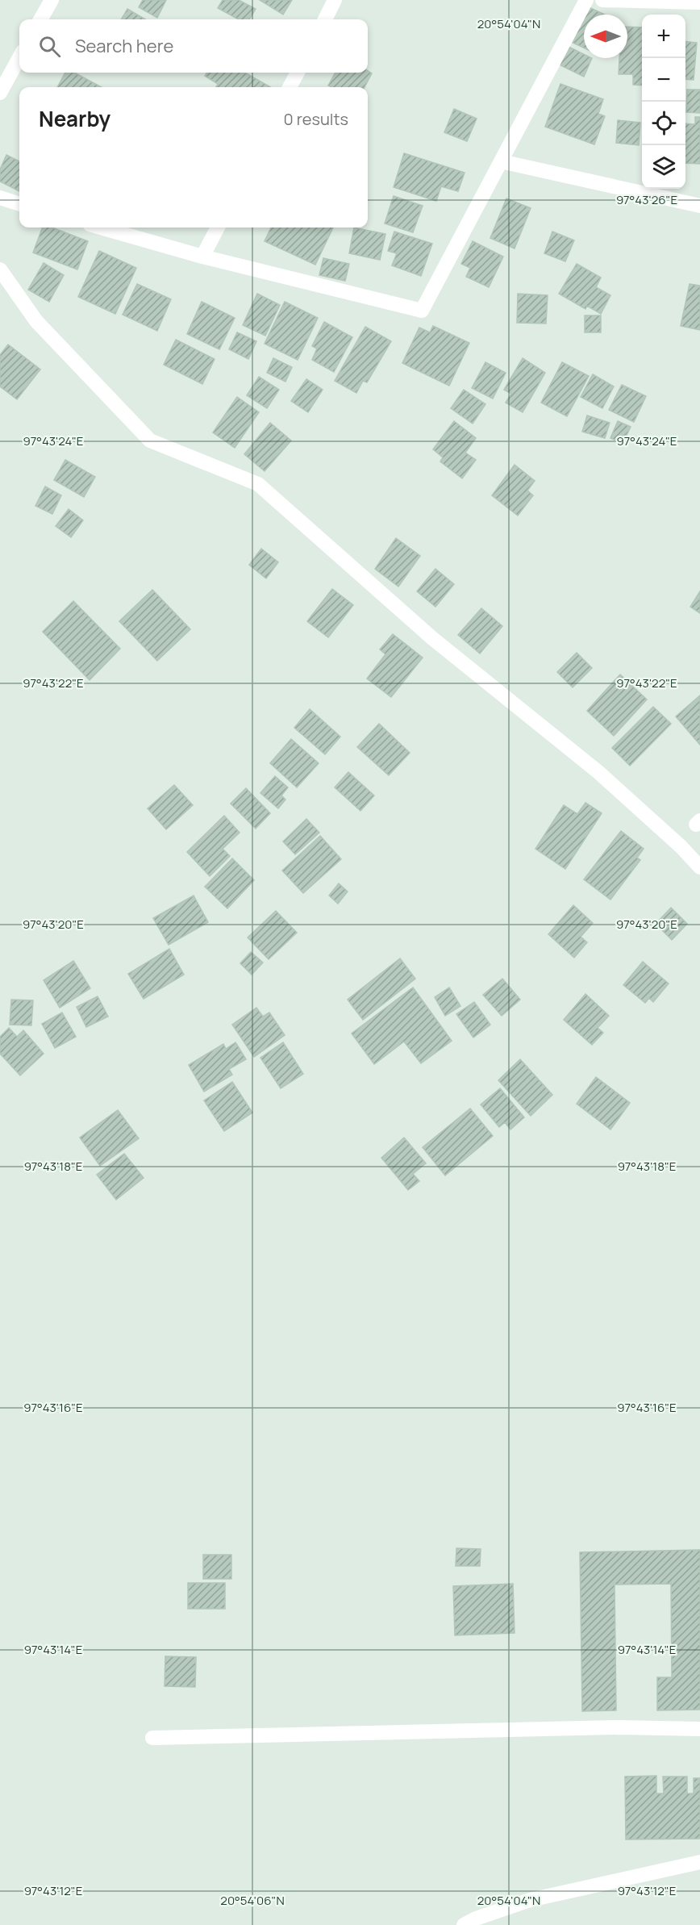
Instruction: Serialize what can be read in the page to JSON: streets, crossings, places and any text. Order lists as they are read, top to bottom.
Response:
{
  "north": "left",
  "page": {
    "map_buttons": ["+", "−"],
    "search": "Search here",
    "heading": ["Nearby", "0 results"]
  },
  "coordinates": [
    "20°54'04\"N",
    "97°43'26\"E",
    "97°43'24\"E",
    "97°43'22\"E",
    "97°43'20\"E",
    "97°43'18\"E",
    "97°43'16\"E",
    "97°43'14\"E",
    "97°43'12\"E",
    "20°54'06\"N"
  ]
}
